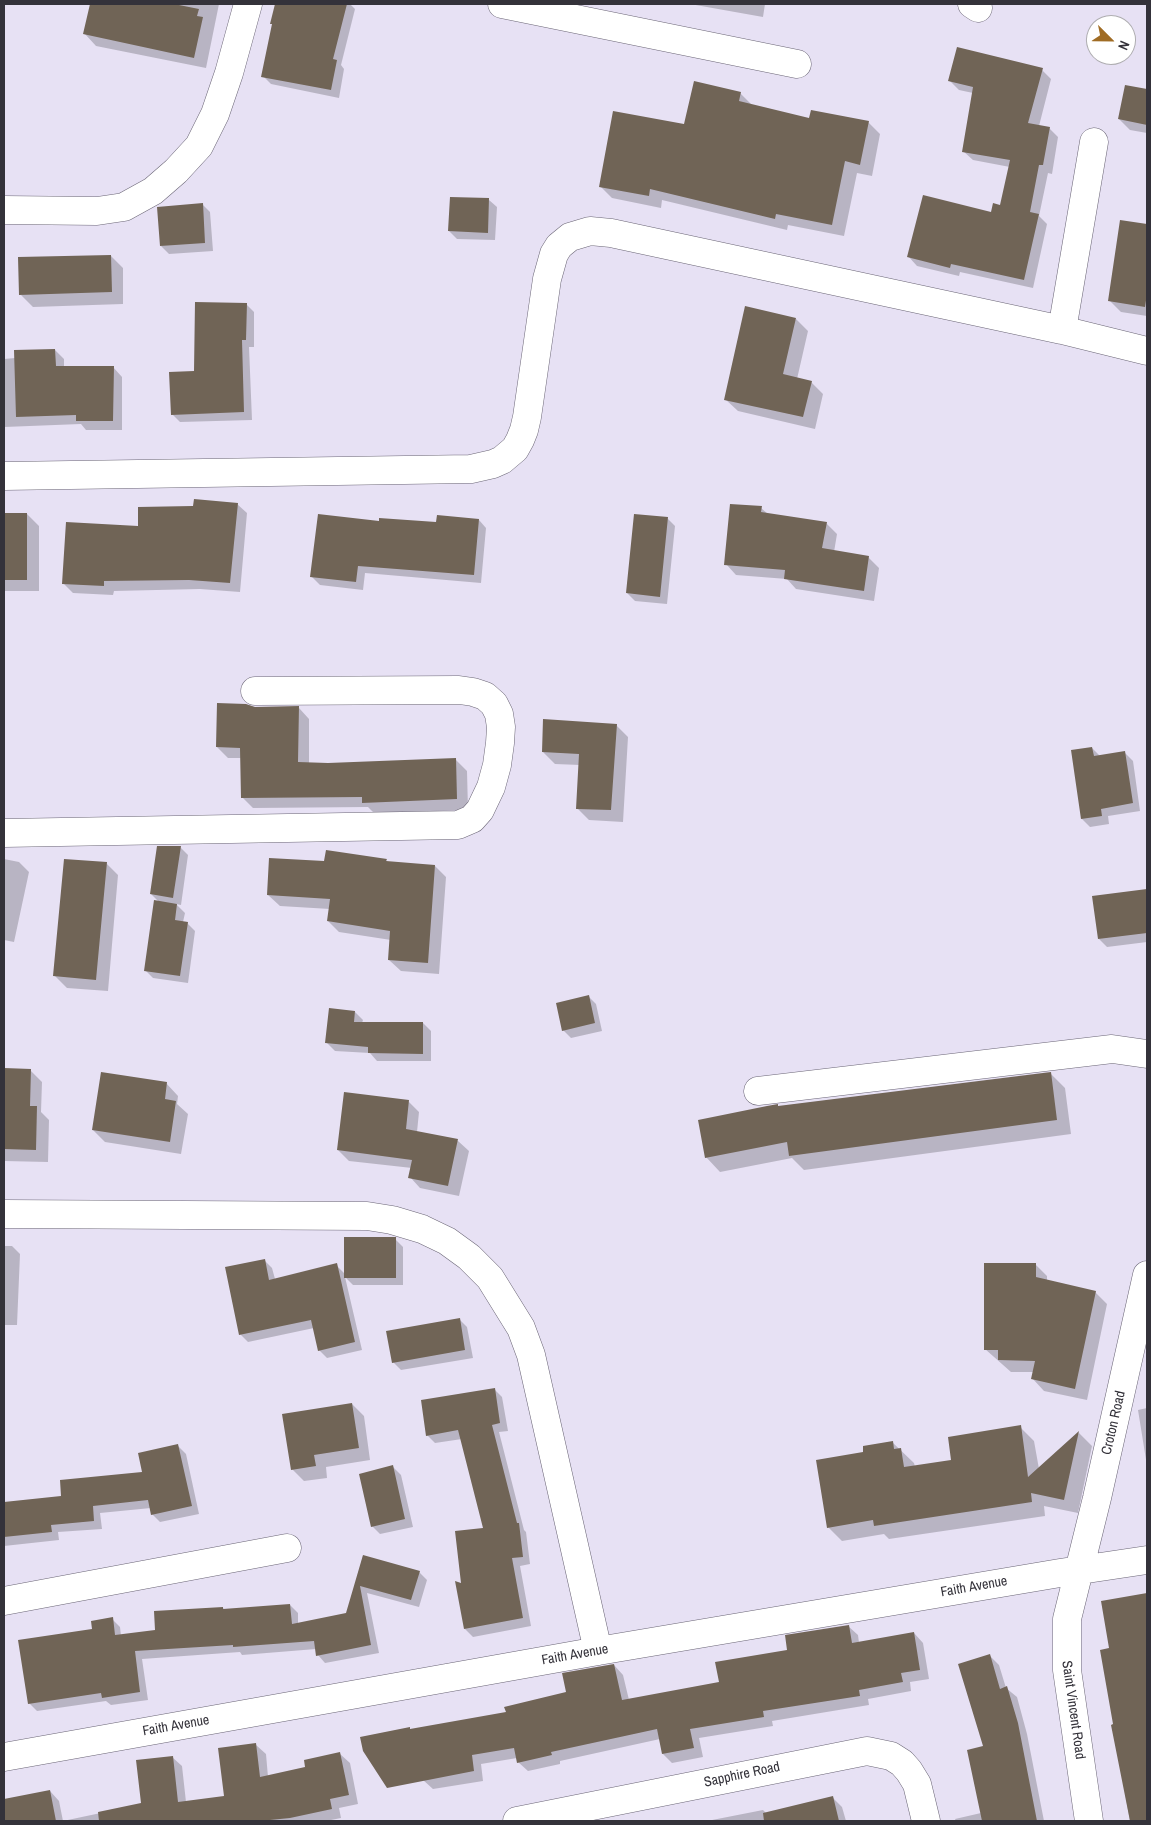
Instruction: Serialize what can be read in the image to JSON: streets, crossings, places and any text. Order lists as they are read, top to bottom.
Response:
{
  "streets": {
    "street": [
      "Croton Road",
      "Faith Avenue",
      "Saint Vincent Road",
      "Sapphire Road"
    ]
  },
  "crossings": [
    ["Croton Road", "Faith Avenue"],
    ["Croton Road", "Saint Vincent Road"],
    ["Faith Avenue", "Saint Vincent Road"]
  ],
  "north": "bottom right"
}
